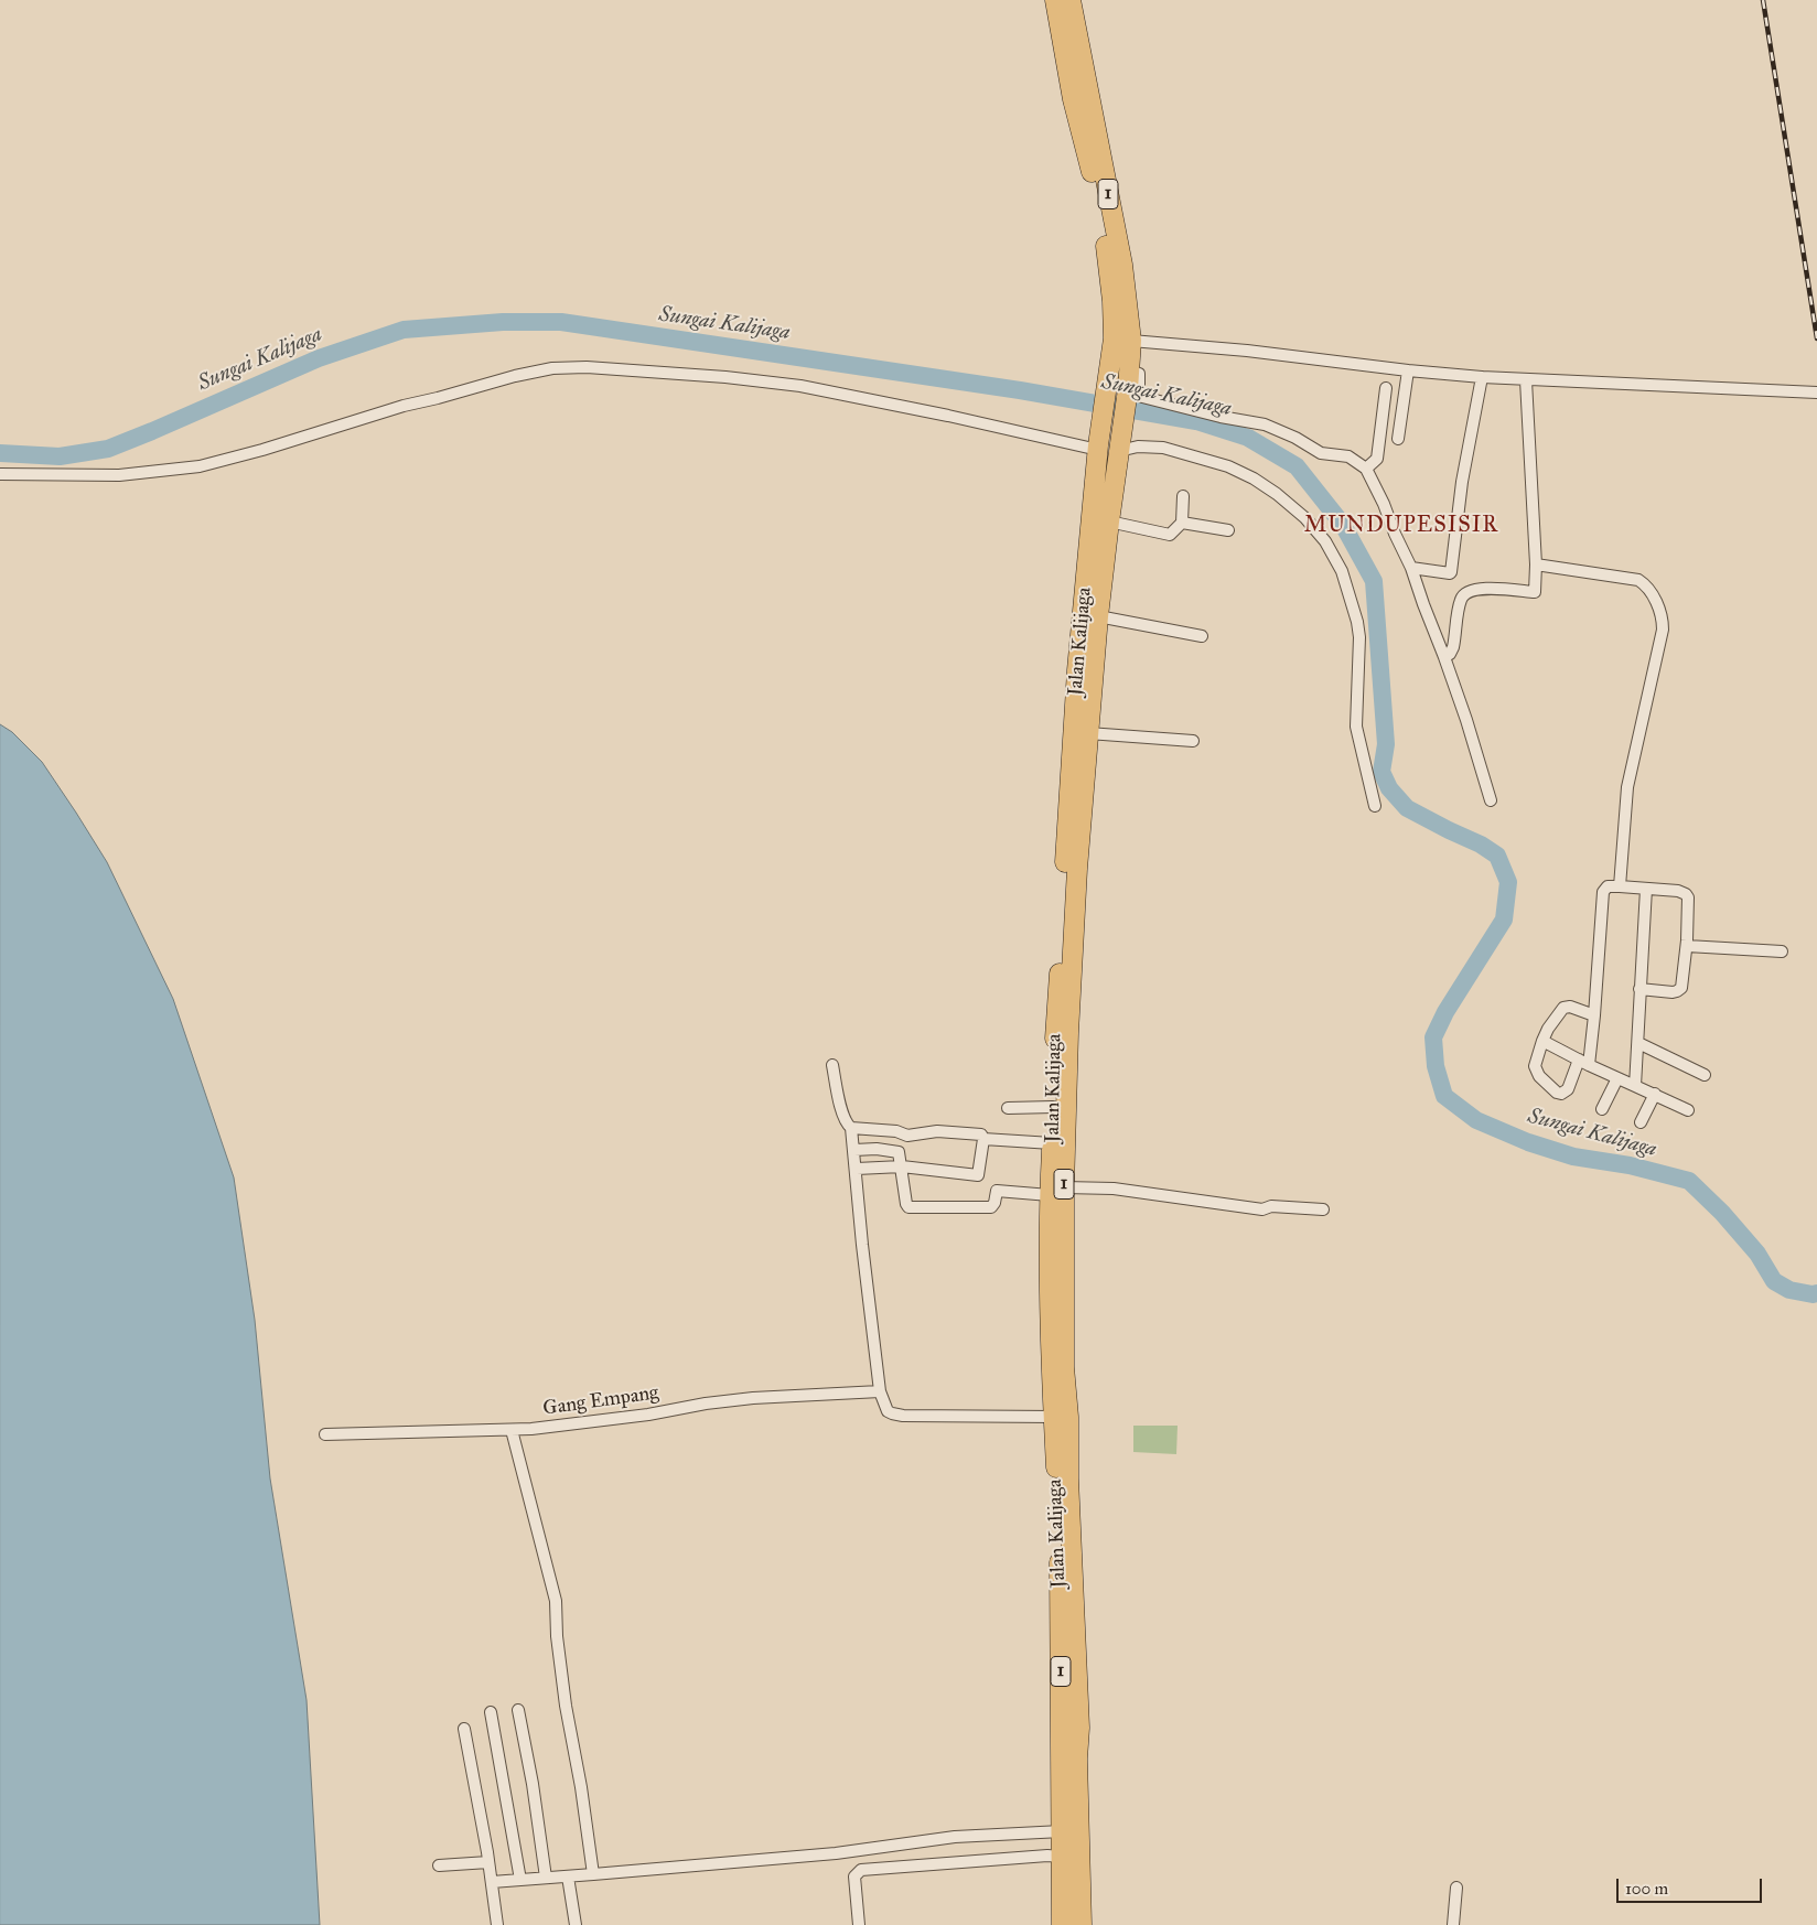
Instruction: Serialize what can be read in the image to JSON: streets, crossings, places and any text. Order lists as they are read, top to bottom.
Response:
{
  "streets": {
    "highway": ["1", "Jalan Kalijaga"],
    "street": ["Gang Empang"]
  },
  "crossings": [
    ["1", "Jalan Kalijaga"]
  ],
  "districts": ["MUNDUPESISIR"],
  "water": ["Sungai Kalijaga"],
  "scale_bar": "100 m"
}
